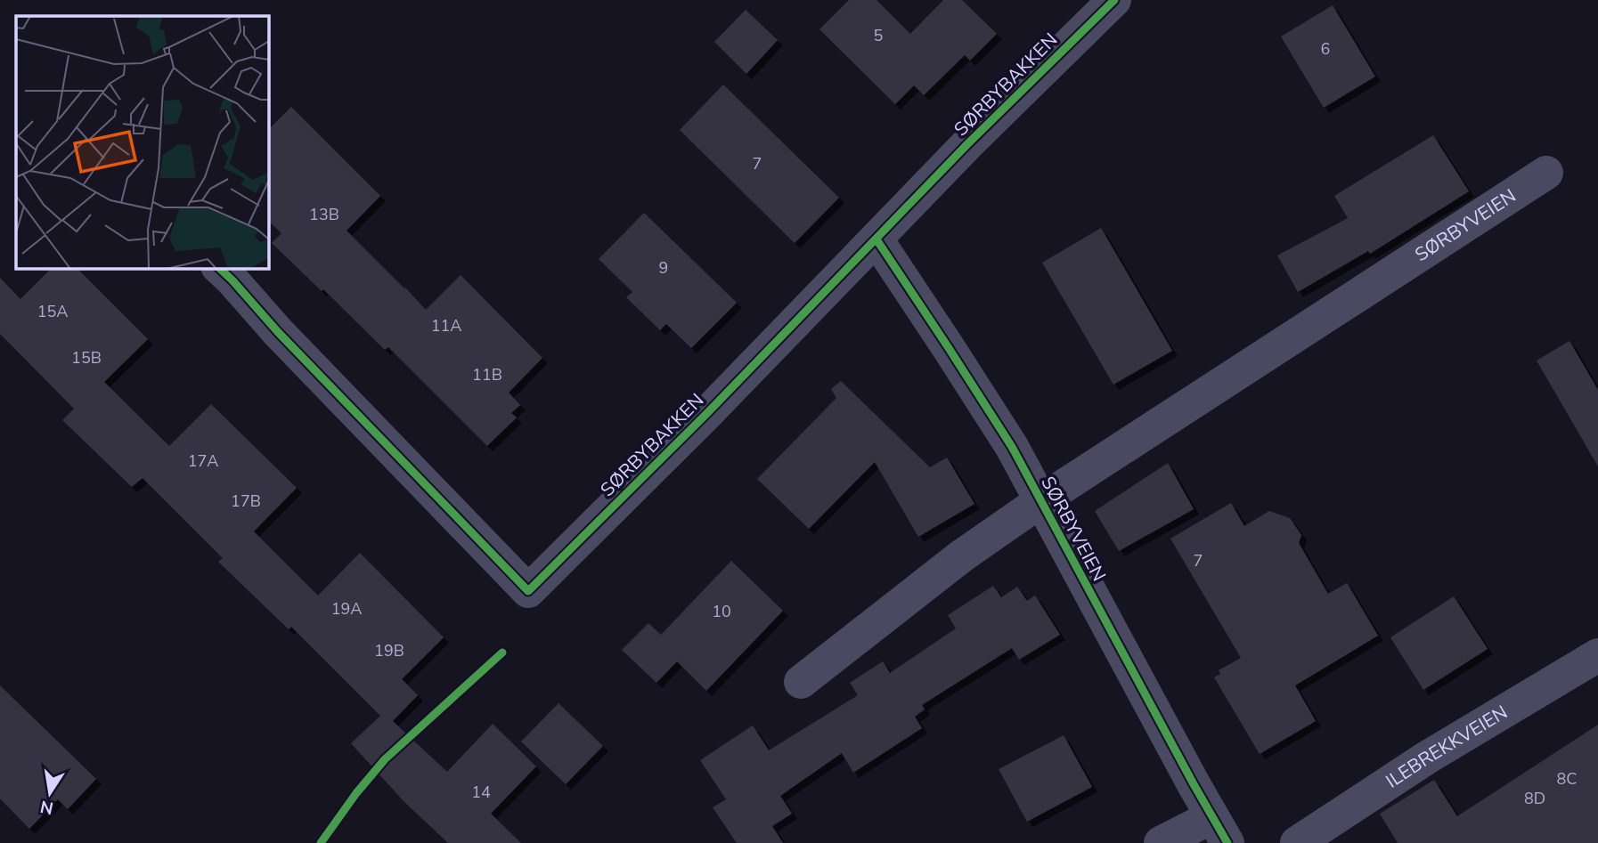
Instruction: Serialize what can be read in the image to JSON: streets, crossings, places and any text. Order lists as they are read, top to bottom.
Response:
{
  "streets": {
    "street": ["SØRBYBAKKEN", "SØRBYVEIEN", "ILEBREKKVEIEN"]
  },
  "crossings": [
    ["SØRBYBAKKEN", "SØRBYVEIEN"]
  ],
  "house_numbers": [
    "5",
    "6",
    "7",
    "13B",
    "9",
    "15A",
    "11A",
    "15B",
    "11B",
    "17A",
    "17B",
    "7",
    "19A",
    "10",
    "19B",
    "8C",
    "14",
    "8D"
  ],
  "north": "bottom"
}
